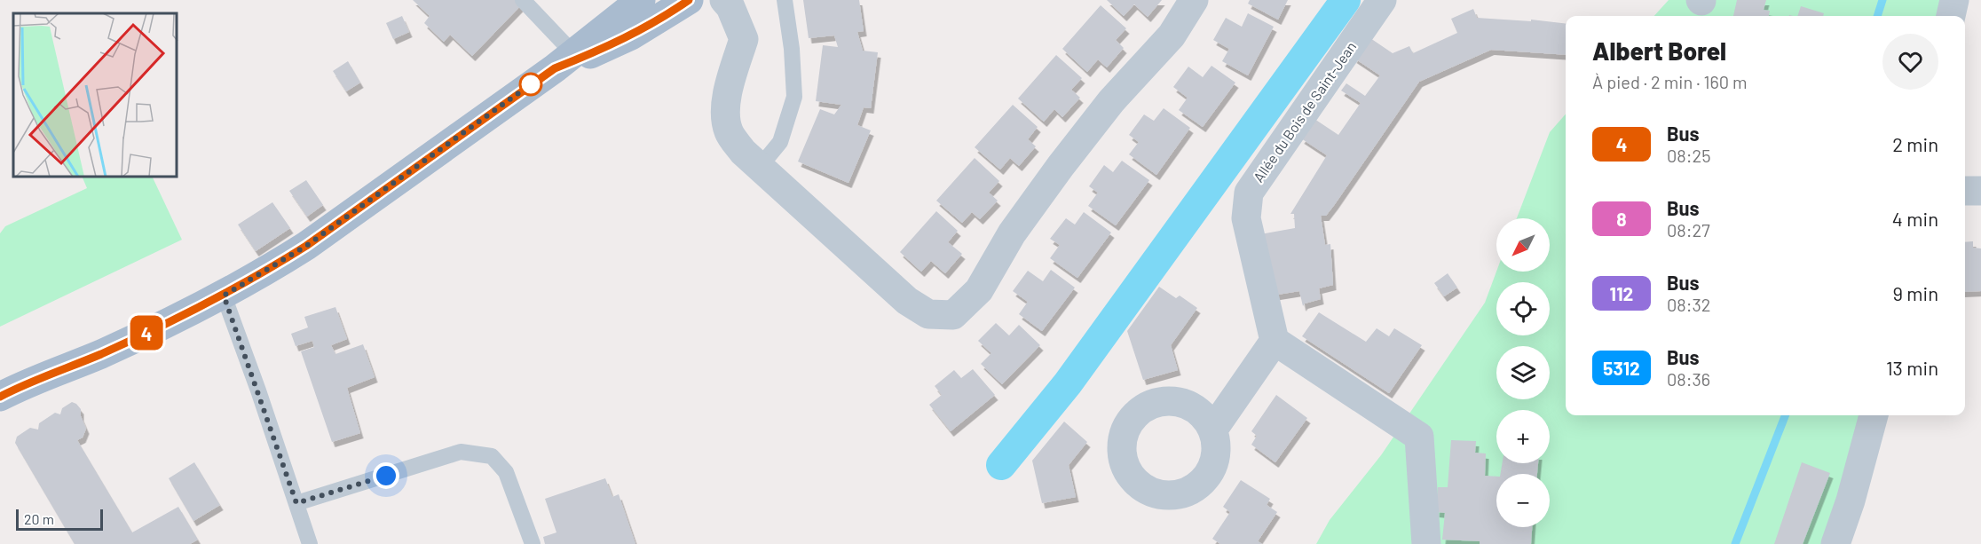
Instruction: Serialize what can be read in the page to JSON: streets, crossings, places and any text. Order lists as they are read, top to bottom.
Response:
{
  "streets": {
    "street": ["Allée du Bois de Saint-Jean"]
  },
  "lines": ["bus line 4"],
  "scale_bar": "20 m",
  "north": "bottom left",
  "page": {
    "on_map": "4",
    "heading": ["Albert Borel", "À pied · 2 min · 160 m"],
    "list": [
      {
        "mark": "4",
        "name": "Bus",
        "note": "08:25",
        "value": "2 min"
      },
      {
        "mark": "8",
        "name": "Bus",
        "note": "08:27",
        "value": "4 min"
      },
      {
        "mark": "112",
        "name": "Bus",
        "note": "08:32",
        "value": "9 min"
      },
      {
        "mark": "5312",
        "name": "Bus",
        "note": "08:36",
        "value": "13 min"
      }
    ],
    "map_buttons": ["+", "−"],
    "scale": "20 m"
  }
}
